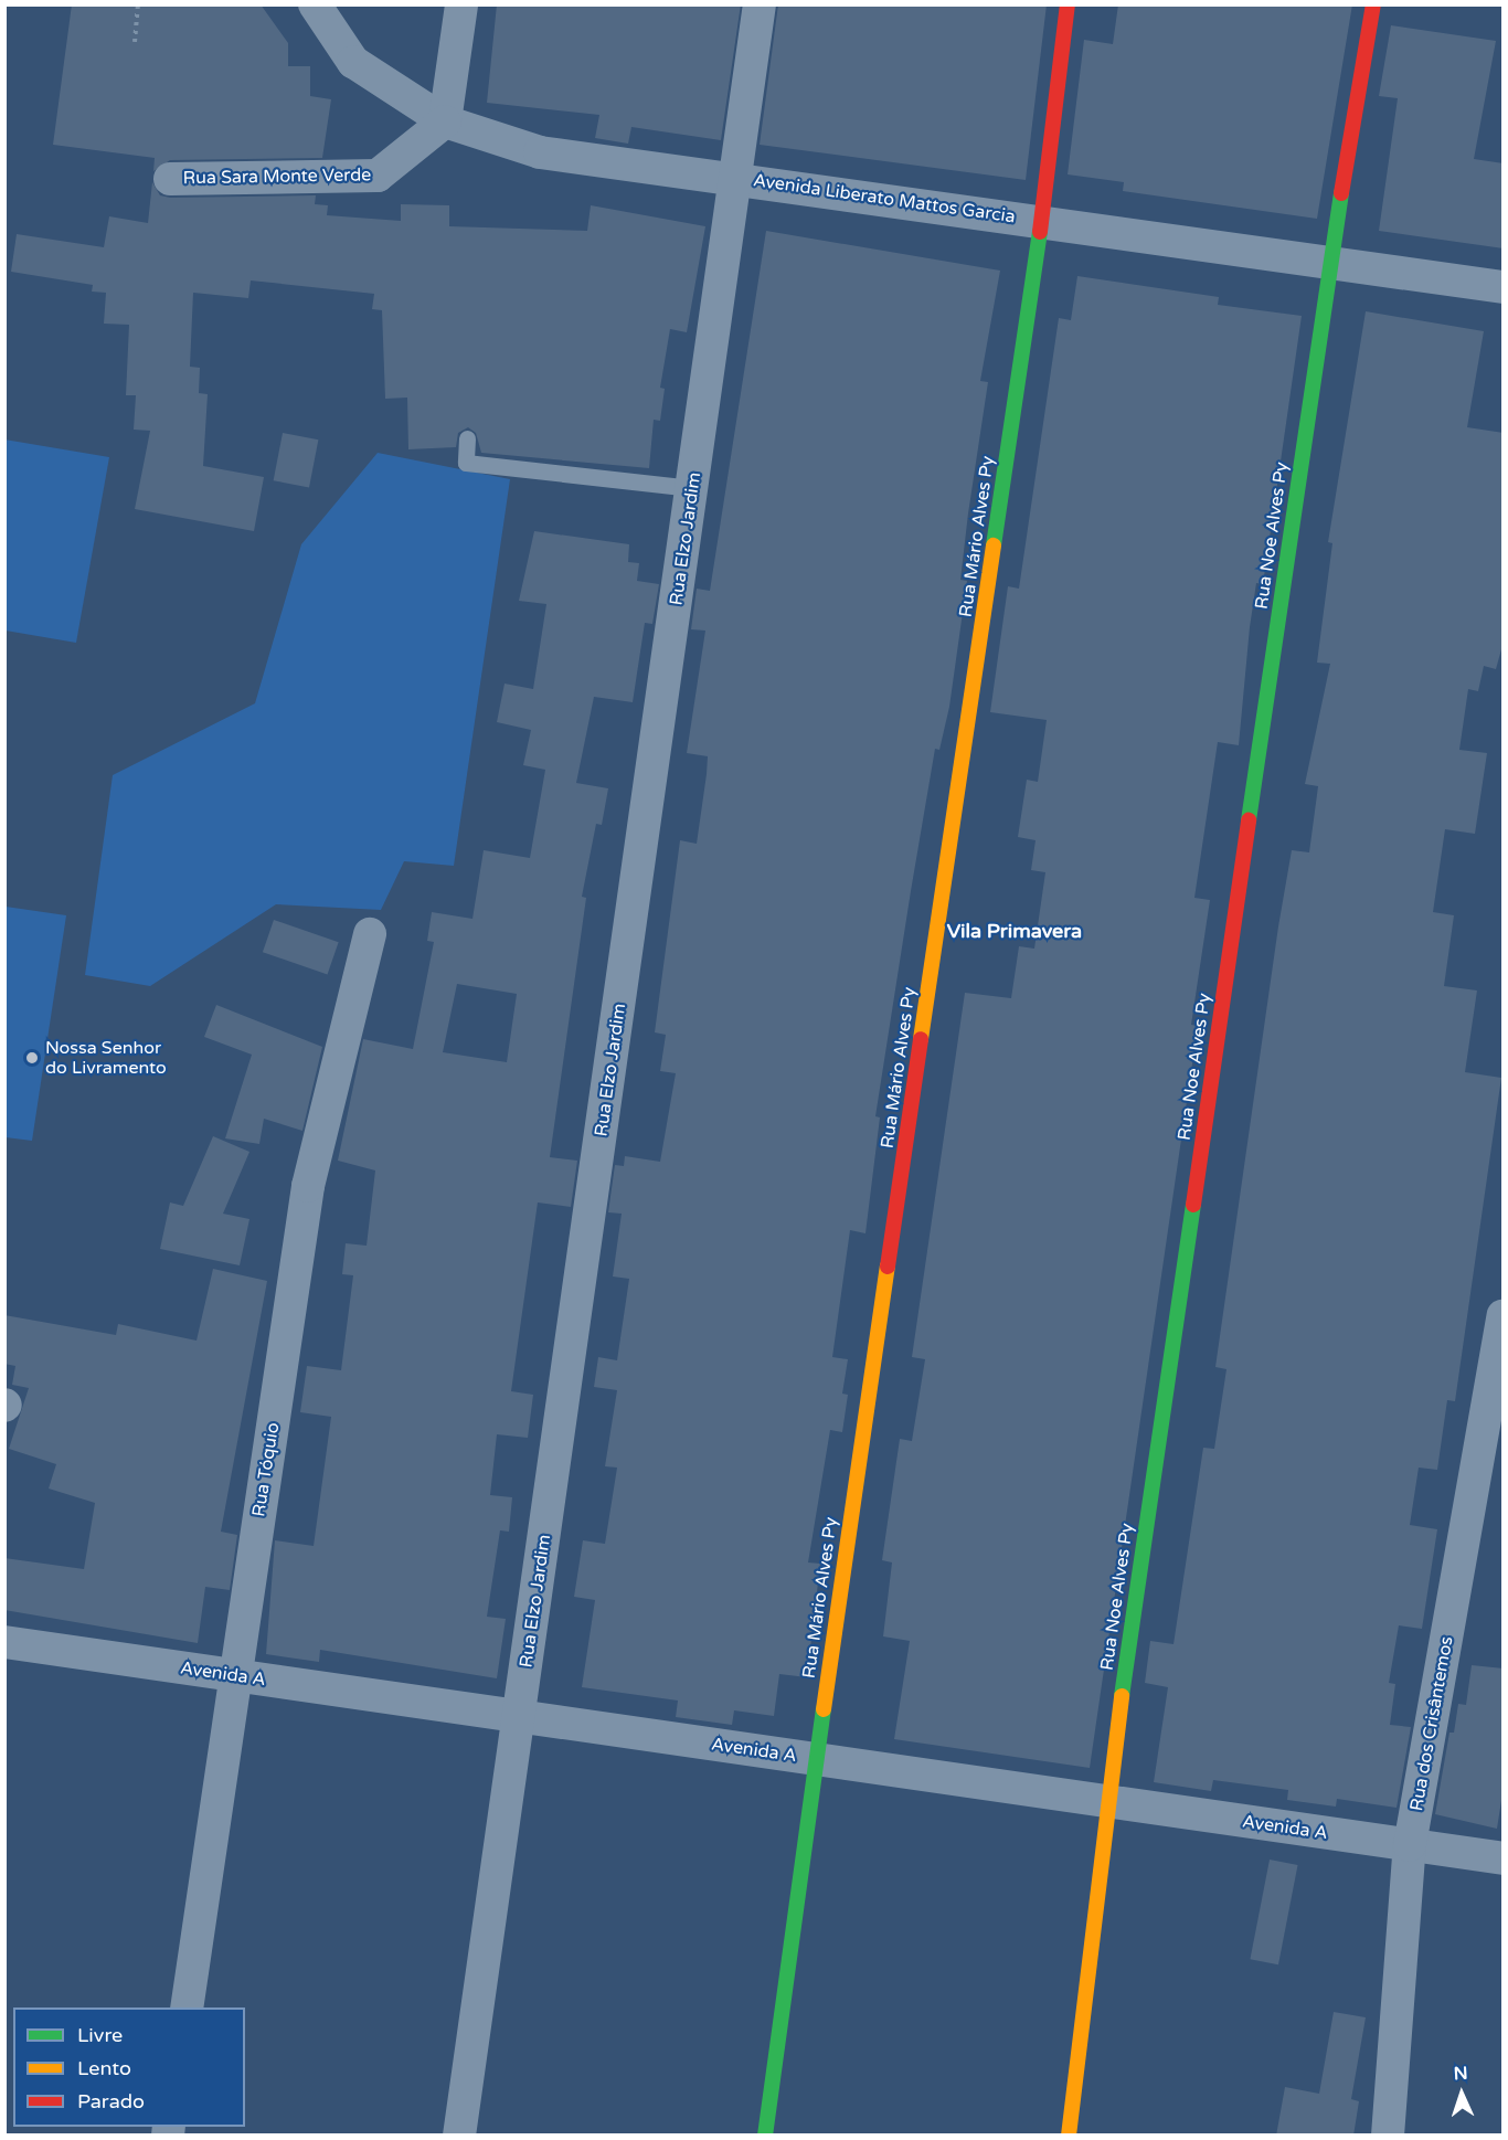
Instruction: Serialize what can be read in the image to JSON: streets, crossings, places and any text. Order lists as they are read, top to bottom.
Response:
{
  "streets": {
    "street": [
      "Rua Sara Monte Verde",
      "Avenida Liberato Mattos Garcia",
      "Rua Noe Alves Py",
      "Rua Mário Alves Py",
      "Rua Elzo Jardim",
      "Rua Tóquio",
      "Avenida A",
      "Rua dos Crisântemos"
    ]
  },
  "crossings": [
    ["Rua Sara Monte Verde", "Avenida Liberato Mattos Garcia"],
    ["Avenida Liberato Mattos Garcia", "Rua Noe Alves Py"],
    ["Avenida Liberato Mattos Garcia", "Rua Mário Alves Py"],
    ["Avenida Liberato Mattos Garcia", "Rua Elzo Jardim"],
    ["Rua Noe Alves Py", "Avenida A"],
    ["Rua Mário Alves Py", "Avenida A"],
    ["Rua Elzo Jardim", "Avenida A"],
    ["Rua Tóquio", "Avenida A"],
    ["Avenida A", "Rua dos Crisântemos"]
  ],
  "districts": ["Vila Primavera"],
  "places": ["Nossa Senhor do Livramento"],
  "legend": ["Livre", "Lento", "Parado"],
  "north": "top"
}
